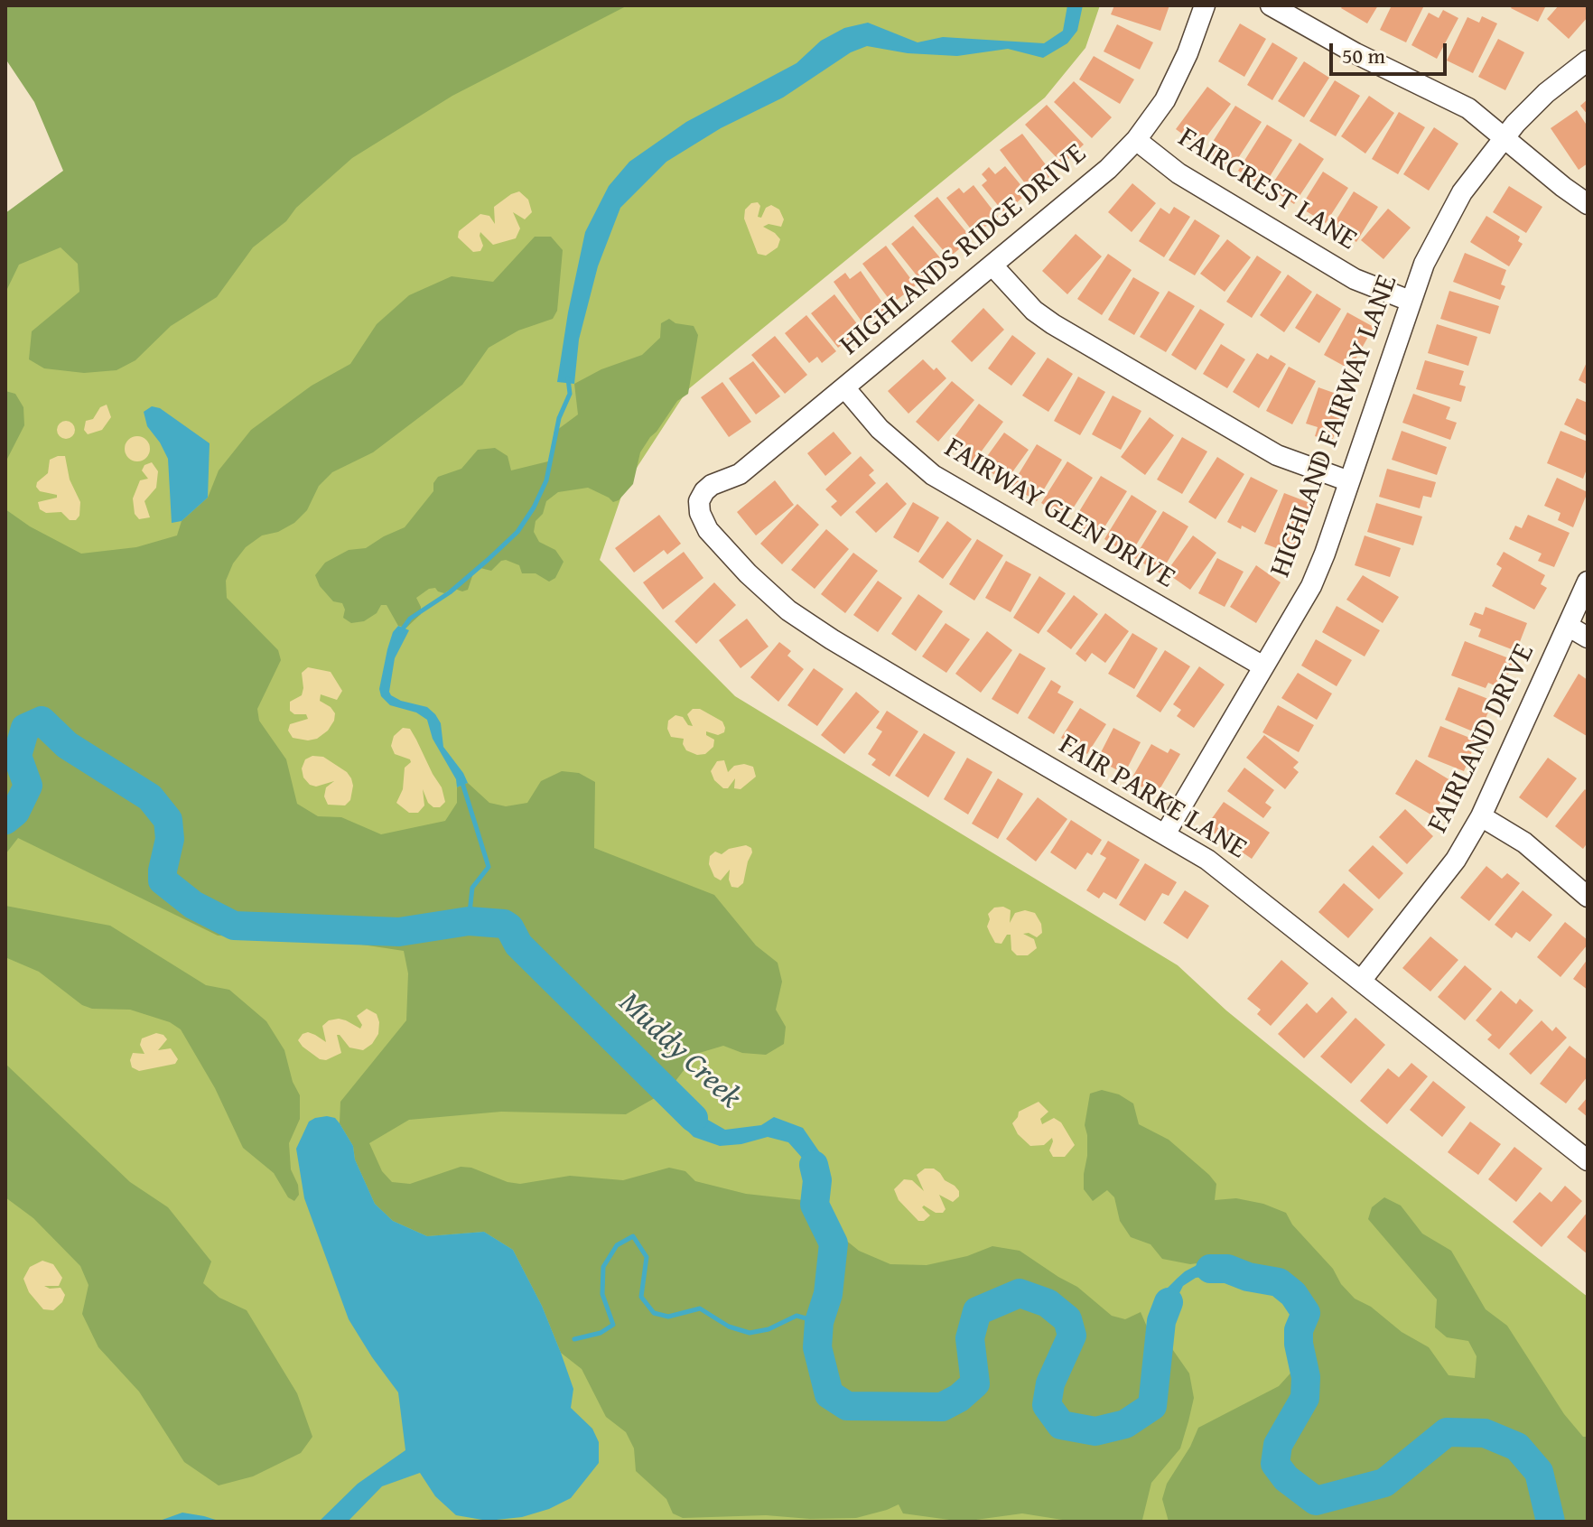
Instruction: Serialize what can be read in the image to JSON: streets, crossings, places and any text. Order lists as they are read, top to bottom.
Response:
{
  "streets": {
    "street": [
      "FAIRCREST LANE",
      "HIGHLANDS RIDGE DRIVE",
      "HIGHLAND FAIRWAY LANE",
      "FAIRWAY GLEN DRIVE",
      "FAIRLAND DRIVE",
      "FAIR PARKE LANE"
    ]
  },
  "crossings": [
    ["FAIRCREST LANE", "HIGHLANDS RIDGE DRIVE"],
    ["FAIRCREST LANE", "HIGHLAND FAIRWAY LANE"],
    ["HIGHLANDS RIDGE DRIVE", "FAIRWAY GLEN DRIVE"],
    ["HIGHLANDS RIDGE DRIVE", "FAIR PARKE LANE"],
    ["HIGHLAND FAIRWAY LANE", "FAIRWAY GLEN DRIVE"],
    ["HIGHLAND FAIRWAY LANE", "FAIR PARKE LANE"],
    ["FAIRLAND DRIVE", "FAIR PARKE LANE"]
  ],
  "water": ["Muddy Creek"],
  "scale_bar": "50 m"
}
